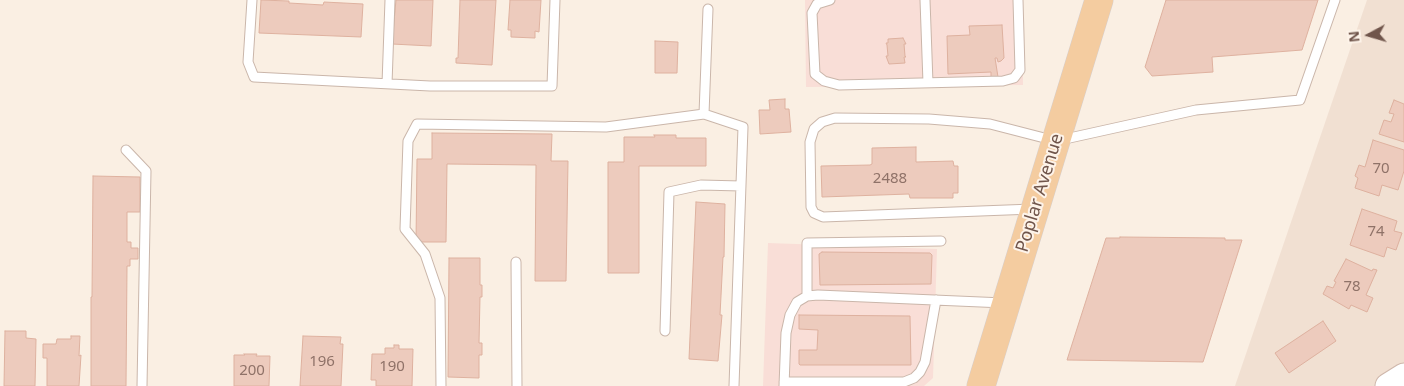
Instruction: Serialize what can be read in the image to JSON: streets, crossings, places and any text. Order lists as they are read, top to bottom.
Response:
{
  "streets": {
    "main road": ["Poplar Avenue"]
  },
  "house_numbers": [
    "70",
    "2488",
    "74",
    "78",
    "196",
    "190",
    "200"
  ],
  "north": "left"
}
